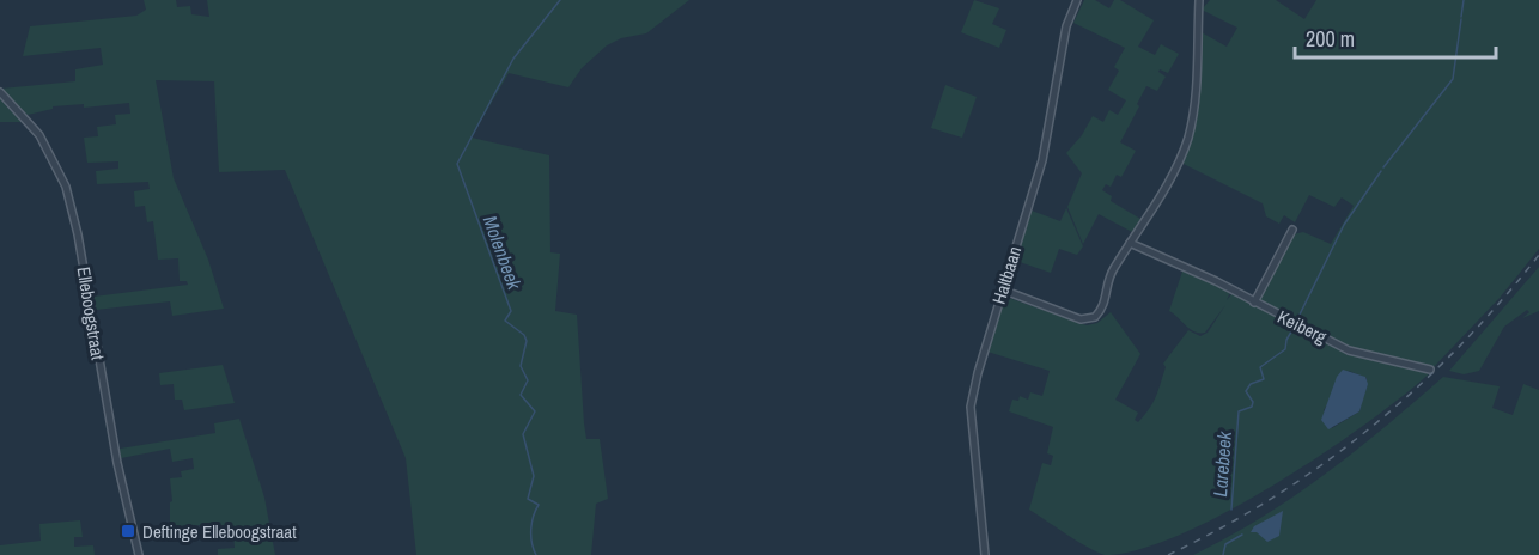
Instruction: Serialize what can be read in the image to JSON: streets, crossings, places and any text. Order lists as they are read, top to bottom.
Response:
{
  "streets": {
    "street": ["Haltbaan", "Elleboogstraat", "Keiberg"]
  },
  "water": ["Molenbeek", "Larebeek"],
  "places": {
    "transit": ["Deftinge Elleboogstraat"]
  },
  "scale_bar": "200 m"
}
